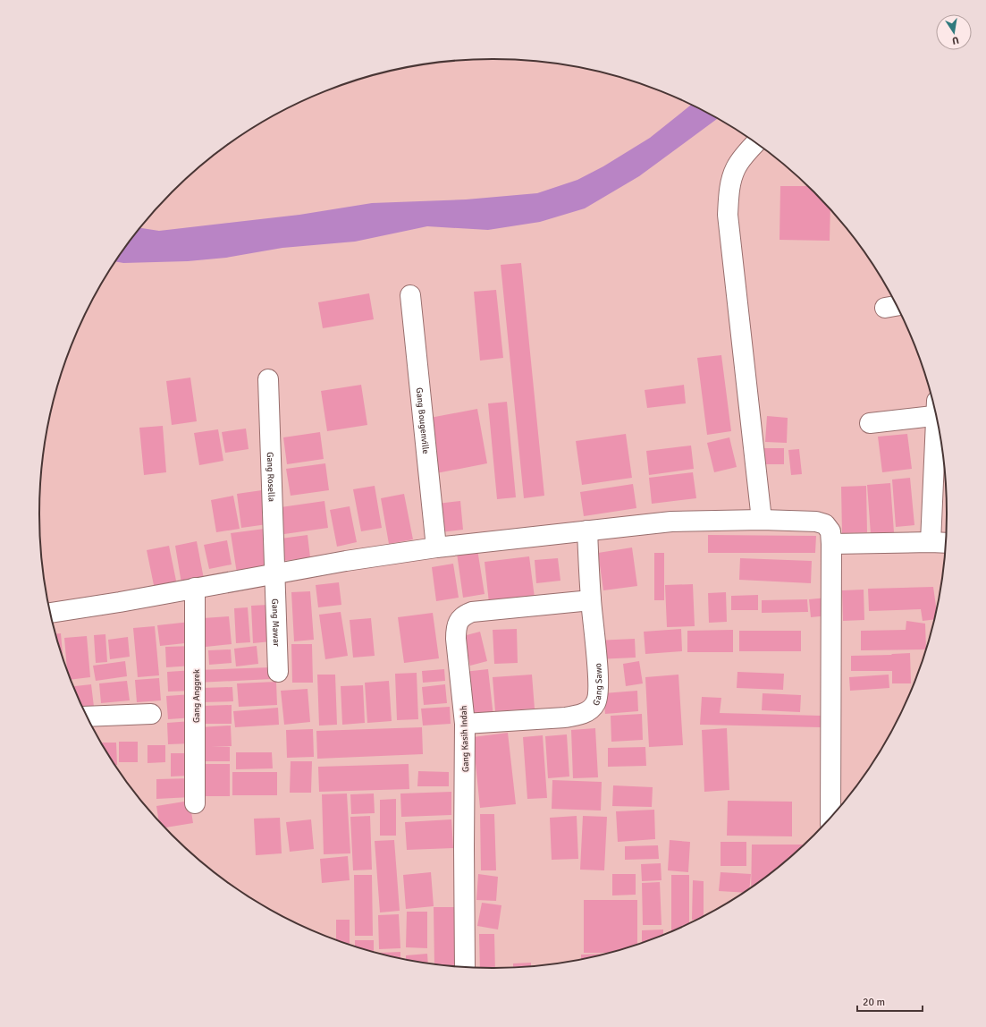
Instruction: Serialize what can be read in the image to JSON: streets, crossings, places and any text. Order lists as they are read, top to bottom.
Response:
{
  "streets": {
    "street": [
      "Gang Bougenville",
      "Gang Rosella",
      "Gang Mawar",
      "Gang Sawo",
      "Gang Anggrek",
      "Gang Kasih Indah"
    ]
  },
  "crossings": [
    ["Gang Rosella", "Gang Mawar"],
    ["Gang Sawo", "Gang Kasih Indah"]
  ],
  "scale_bar": "20 m",
  "north": "bottom"
}
